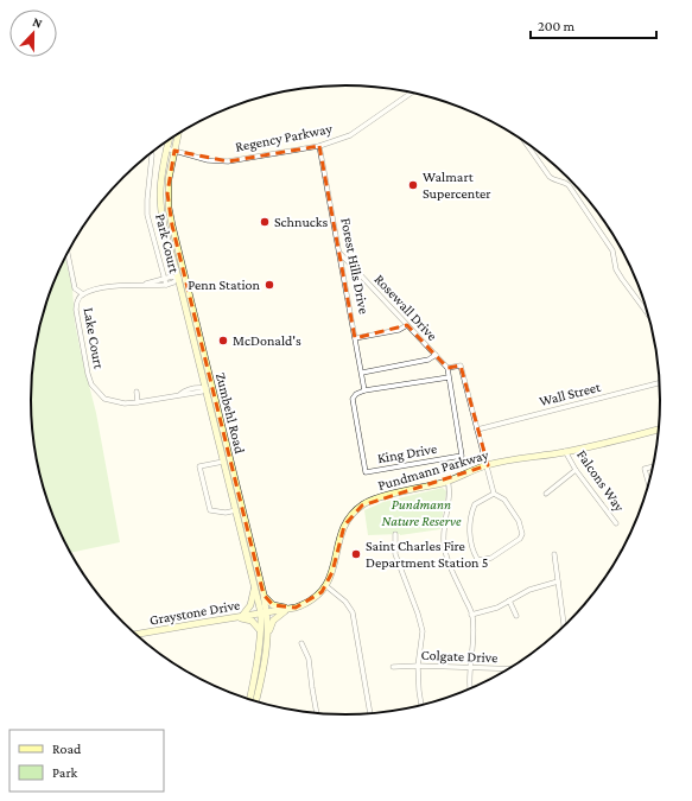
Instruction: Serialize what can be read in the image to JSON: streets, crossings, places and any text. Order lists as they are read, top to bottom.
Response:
{
  "streets": {
    "main road": ["Zumbehl Road", "Pundmann Parkway", "Graystone Drive"],
    "street": [
      "Regency Parkway",
      "Park Court",
      "Forest Hills Drive",
      "Rosewall Drive",
      "Lake Court",
      "Wall Street",
      "King Drive",
      "Falcons Way",
      "Colgate Drive"
    ]
  },
  "crossings": [
    ["Regency Parkway", "Forest Hills Drive"],
    ["Regency Parkway", "Zumbehl Road"],
    ["Park Court", "Lake Court"],
    ["Forest Hills Drive", "Rosewall Drive"],
    ["Forest Hills Drive", "King Drive"],
    ["Rosewall Drive", "Wall Street"],
    ["Lake Court", "Zumbehl Road"],
    ["Zumbehl Road", "Graystone Drive"],
    ["Pundmann Parkway", "Falcons Way"]
  ],
  "parks": ["Pundmann Nature Reserve"],
  "places": [
    "Walmart Supercenter",
    "Schnucks",
    "Penn Station",
    "McDonald's",
    "Saint Charles Fire Department Station 5"
  ],
  "legend": ["Road", "Park"],
  "scale_bar": "200 m",
  "north": "top"
}
